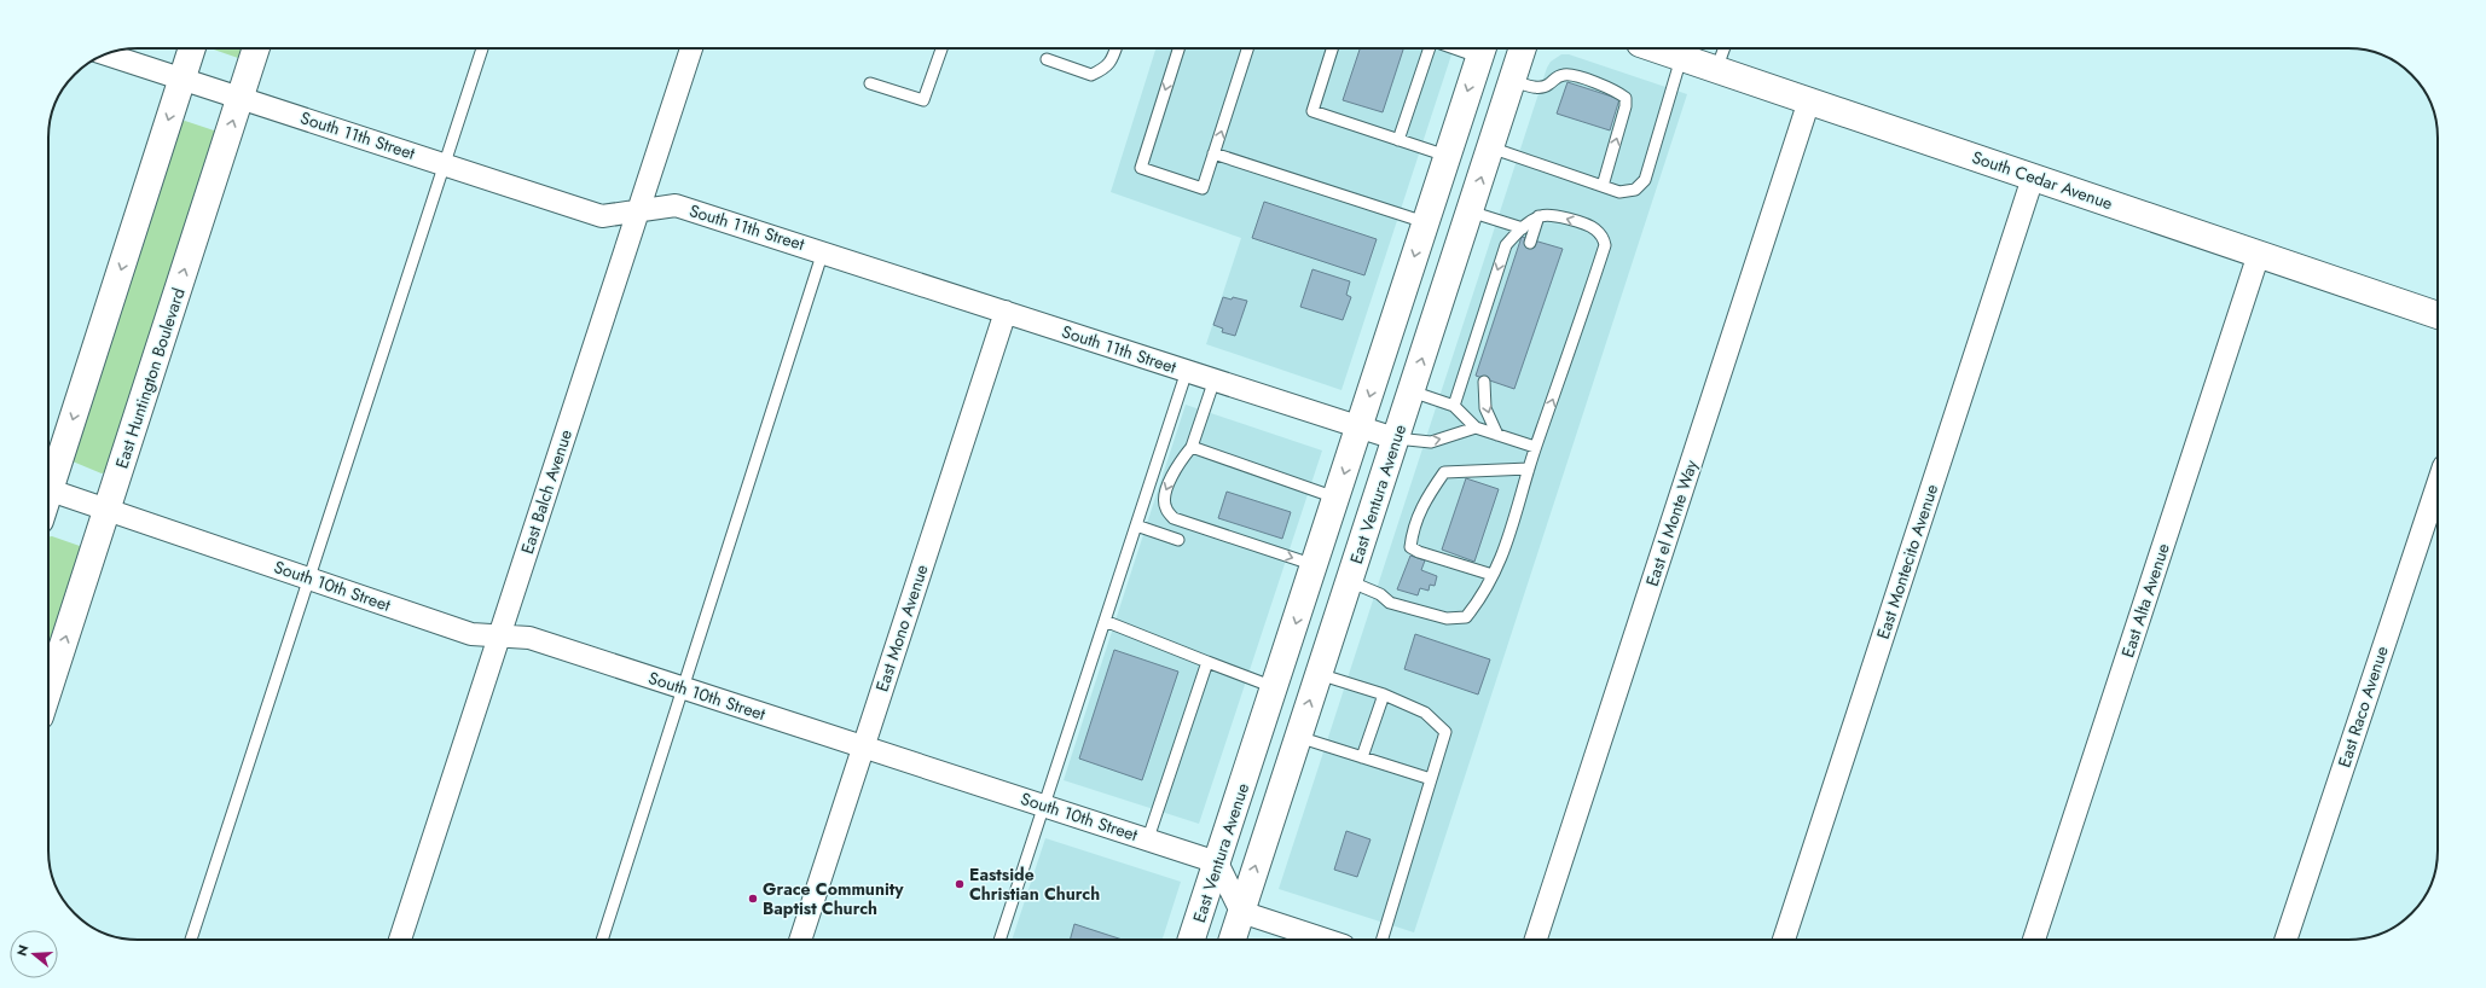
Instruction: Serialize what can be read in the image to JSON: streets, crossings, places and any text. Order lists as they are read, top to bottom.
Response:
{
  "streets": {
    "main road": ["South Cedar Avenue", "East Huntington Boulevard", "East Ventura Avenue"],
    "street": [
      "South 11th Street",
      "East Balch Avenue",
      "East el Monte Way",
      "East Montecito Avenue",
      "South 10th Street",
      "East Alta Avenue",
      "East Mono Avenue",
      "East Raco Avenue"
    ]
  },
  "crossings": [
    ["South 11th Street", "East Huntington Boulevard"],
    ["South 11th Street", "East Balch Avenue"],
    ["South 11th Street", "East Ventura Avenue"],
    ["South 11th Street", "East Mono Avenue"],
    ["South Cedar Avenue", "East el Monte Way"],
    ["South Cedar Avenue", "East Montecito Avenue"],
    ["South Cedar Avenue", "East Alta Avenue"],
    ["East Huntington Boulevard", "South 10th Street"],
    ["East Balch Avenue", "South 10th Street"],
    ["East Ventura Avenue", "South 10th Street"],
    ["South 10th Street", "East Mono Avenue"]
  ],
  "places": ["Eastside Christian Church", "Grace Community Baptist Church"],
  "north": "left"
}
